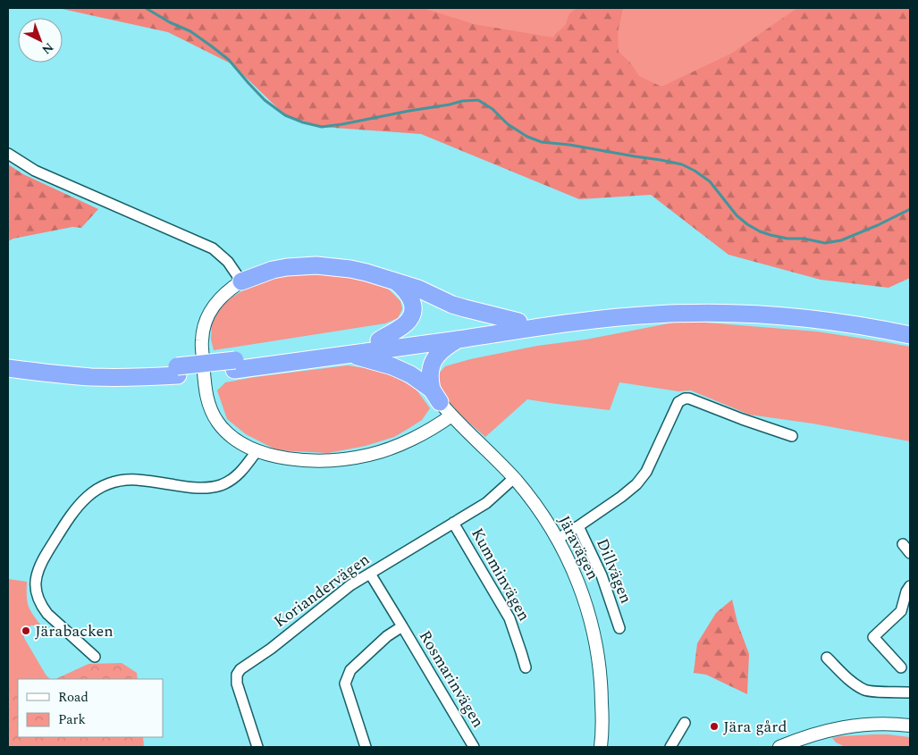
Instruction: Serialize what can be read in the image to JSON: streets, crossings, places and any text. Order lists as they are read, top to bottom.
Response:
{
  "streets": {
    "street": [
      "Järavägen",
      "Dillvägen",
      "Kumminvägen",
      "Koriandervägen",
      "Rosmarinvägen"
    ]
  },
  "crossings": [
    ["Järavägen", "Koriandervägen"],
    ["Kumminvägen", "Koriandervägen"],
    ["Koriandervägen", "Rosmarinvägen"]
  ],
  "places": ["Järabacken", "Jära gård"],
  "legend": ["Road", "Park"],
  "north": "bottom right"
}
